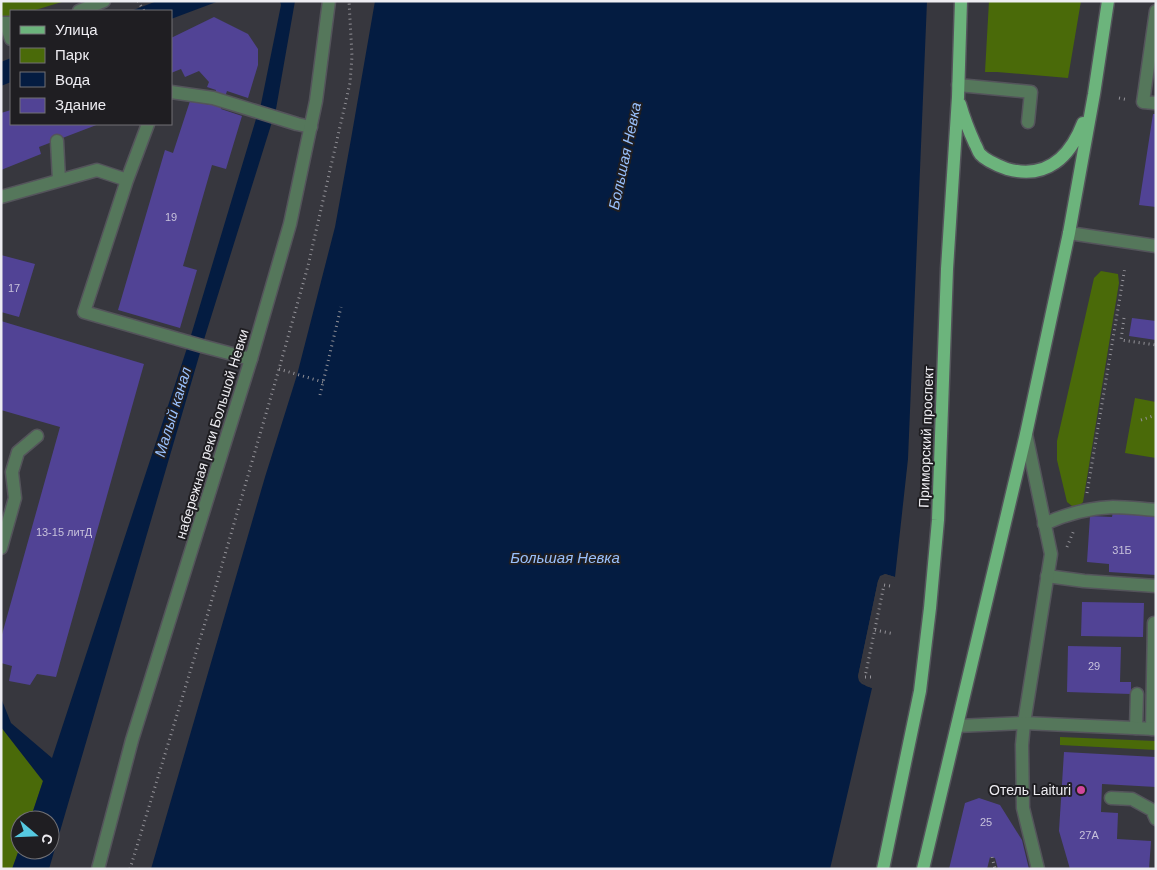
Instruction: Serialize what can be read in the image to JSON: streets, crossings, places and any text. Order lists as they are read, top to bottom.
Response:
{
  "streets": {
    "main road": ["Приморский проспект"],
    "street": ["набережная реки Большой Невки"]
  },
  "water": ["Большая Невка", "Малый канал"],
  "places": ["Отель Laituri"],
  "house_numbers": [
    "19",
    "17",
    "13-15 литД",
    "31Б",
    "29",
    "25",
    "27А"
  ],
  "legend": [
    "Улица",
    "Парк",
    "Вода",
    "Здание"
  ],
  "north": "right"
}
